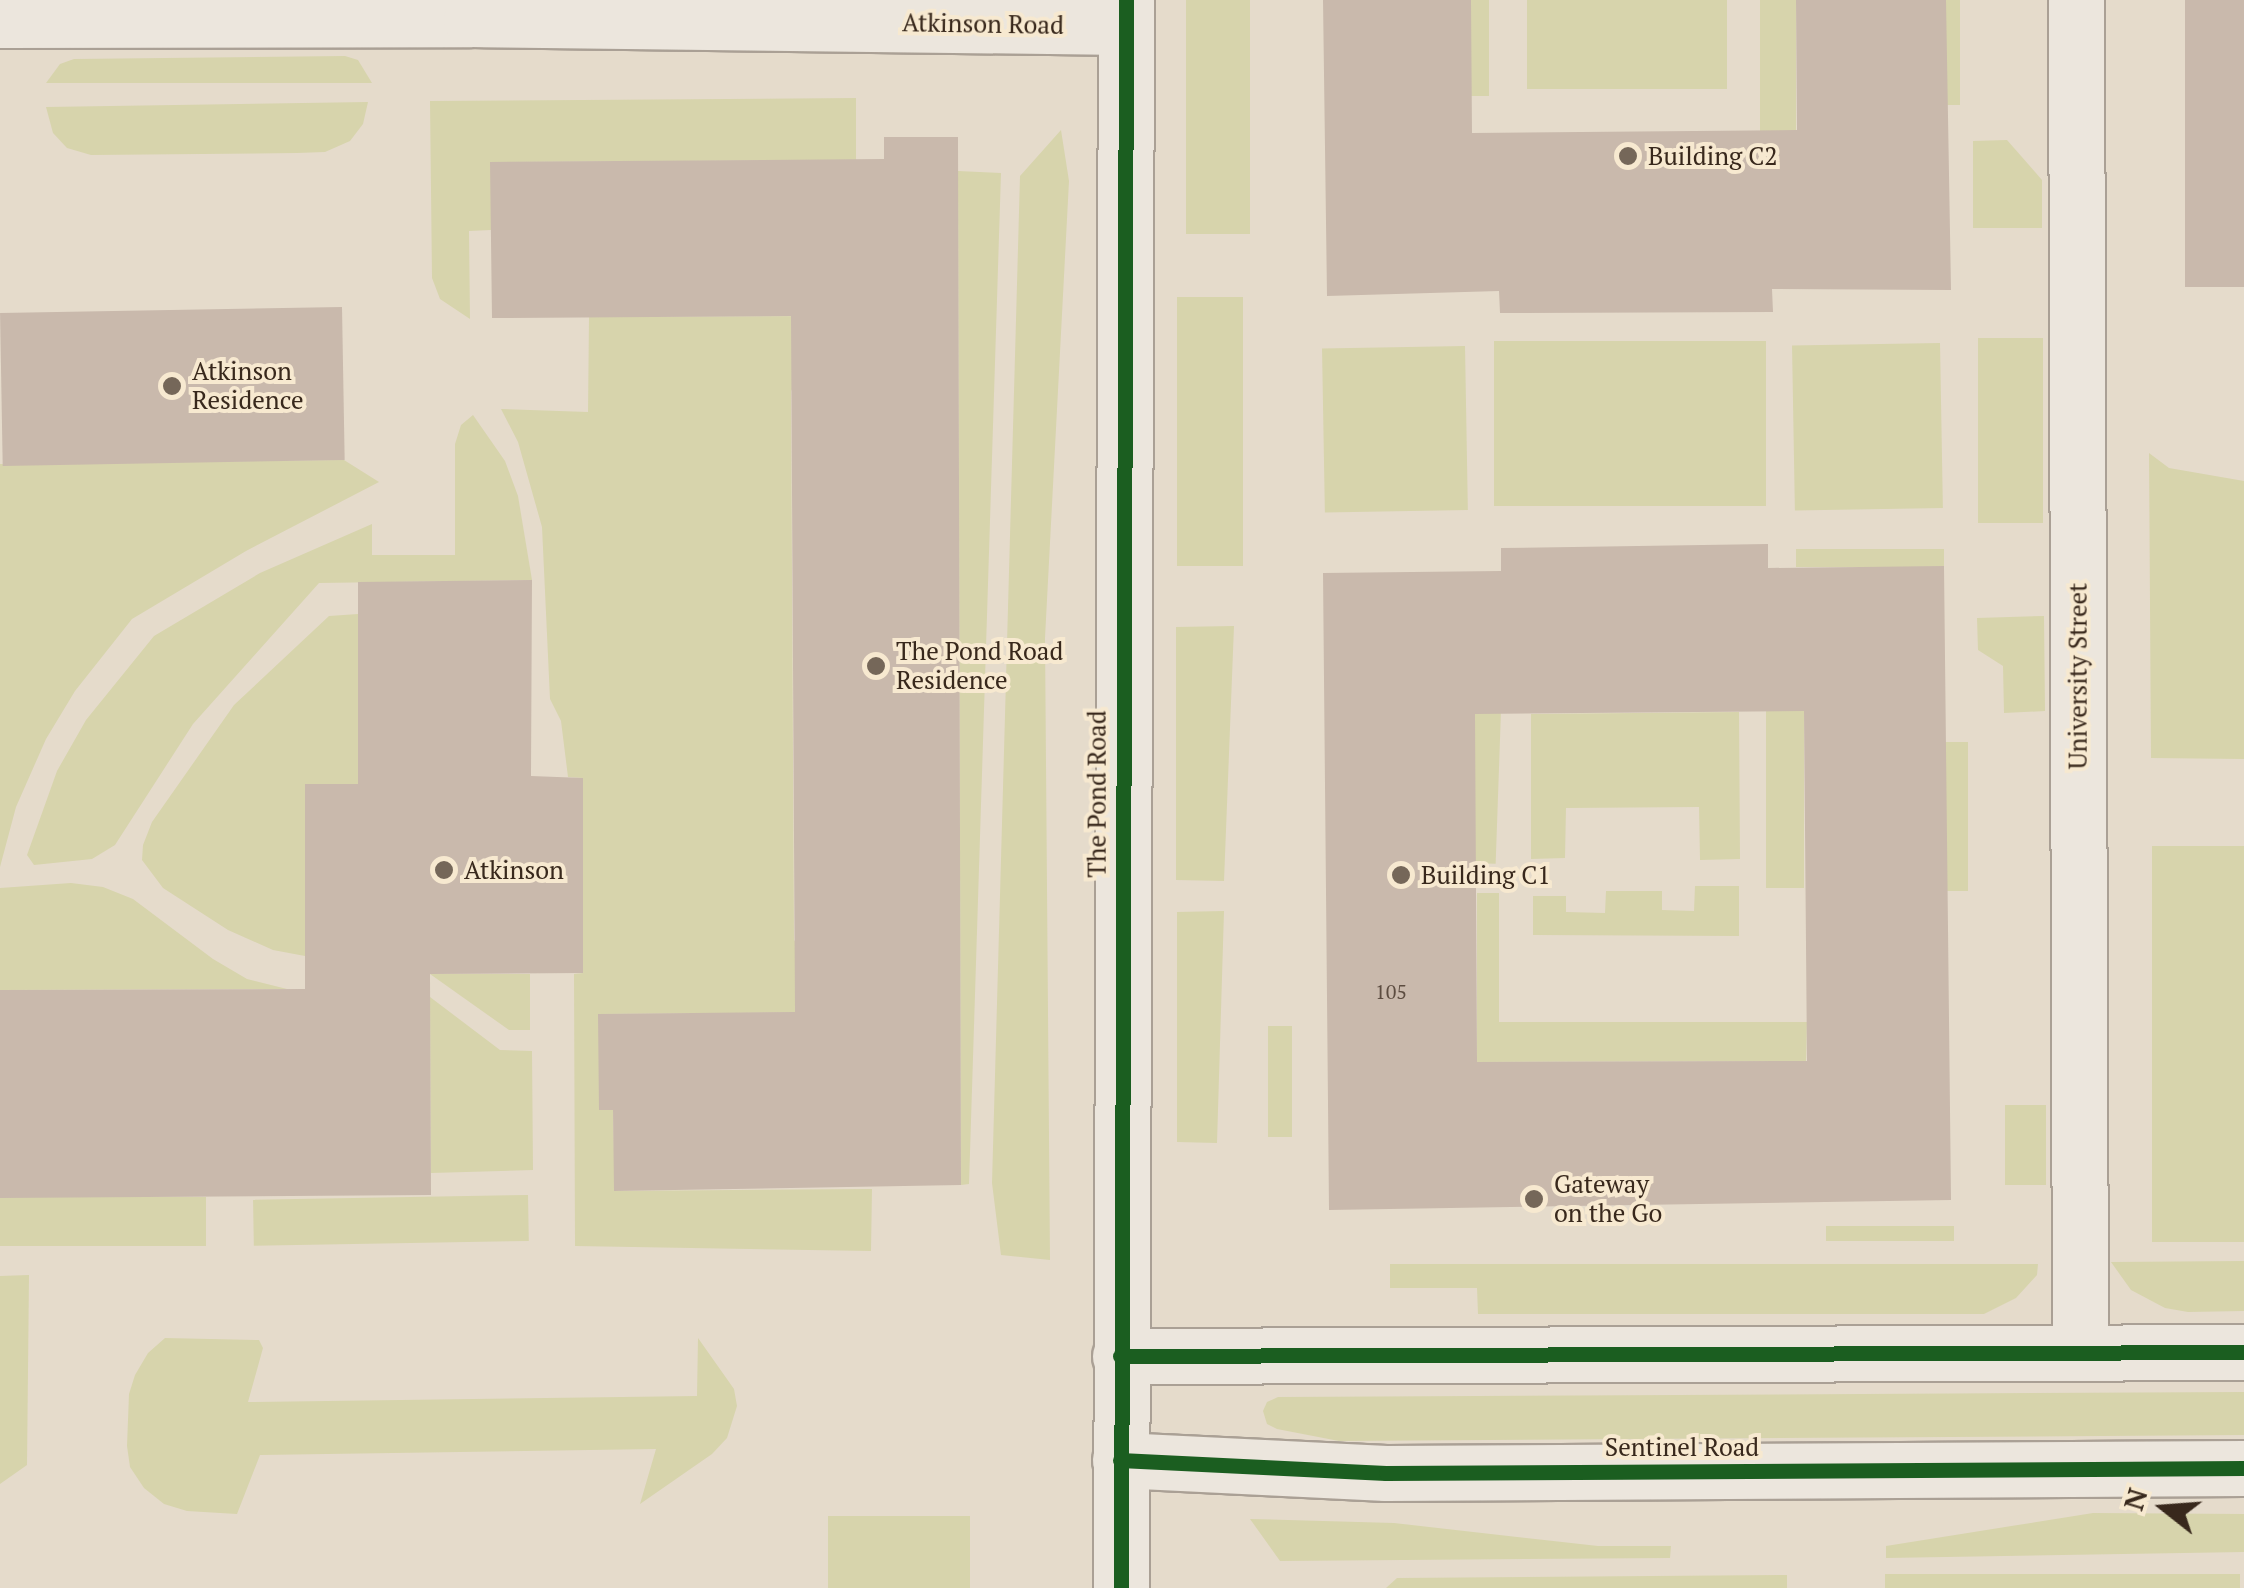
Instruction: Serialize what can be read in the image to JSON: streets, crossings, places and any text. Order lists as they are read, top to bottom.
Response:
{
  "streets": {
    "street": [
      "Atkinson Road",
      "University Street",
      "The Pond Road",
      "Sentinel Road"
    ]
  },
  "crossings": [
    ["Atkinson Road", "The Pond Road"],
    ["The Pond Road", "Sentinel Road"]
  ],
  "places": [
    "Building C2",
    "Atkinson Residence",
    "The Pond Road Residence",
    "Atkinson",
    "Building C1",
    "Gateway on the Go"
  ],
  "house_numbers": ["105"],
  "north": "left"
}
